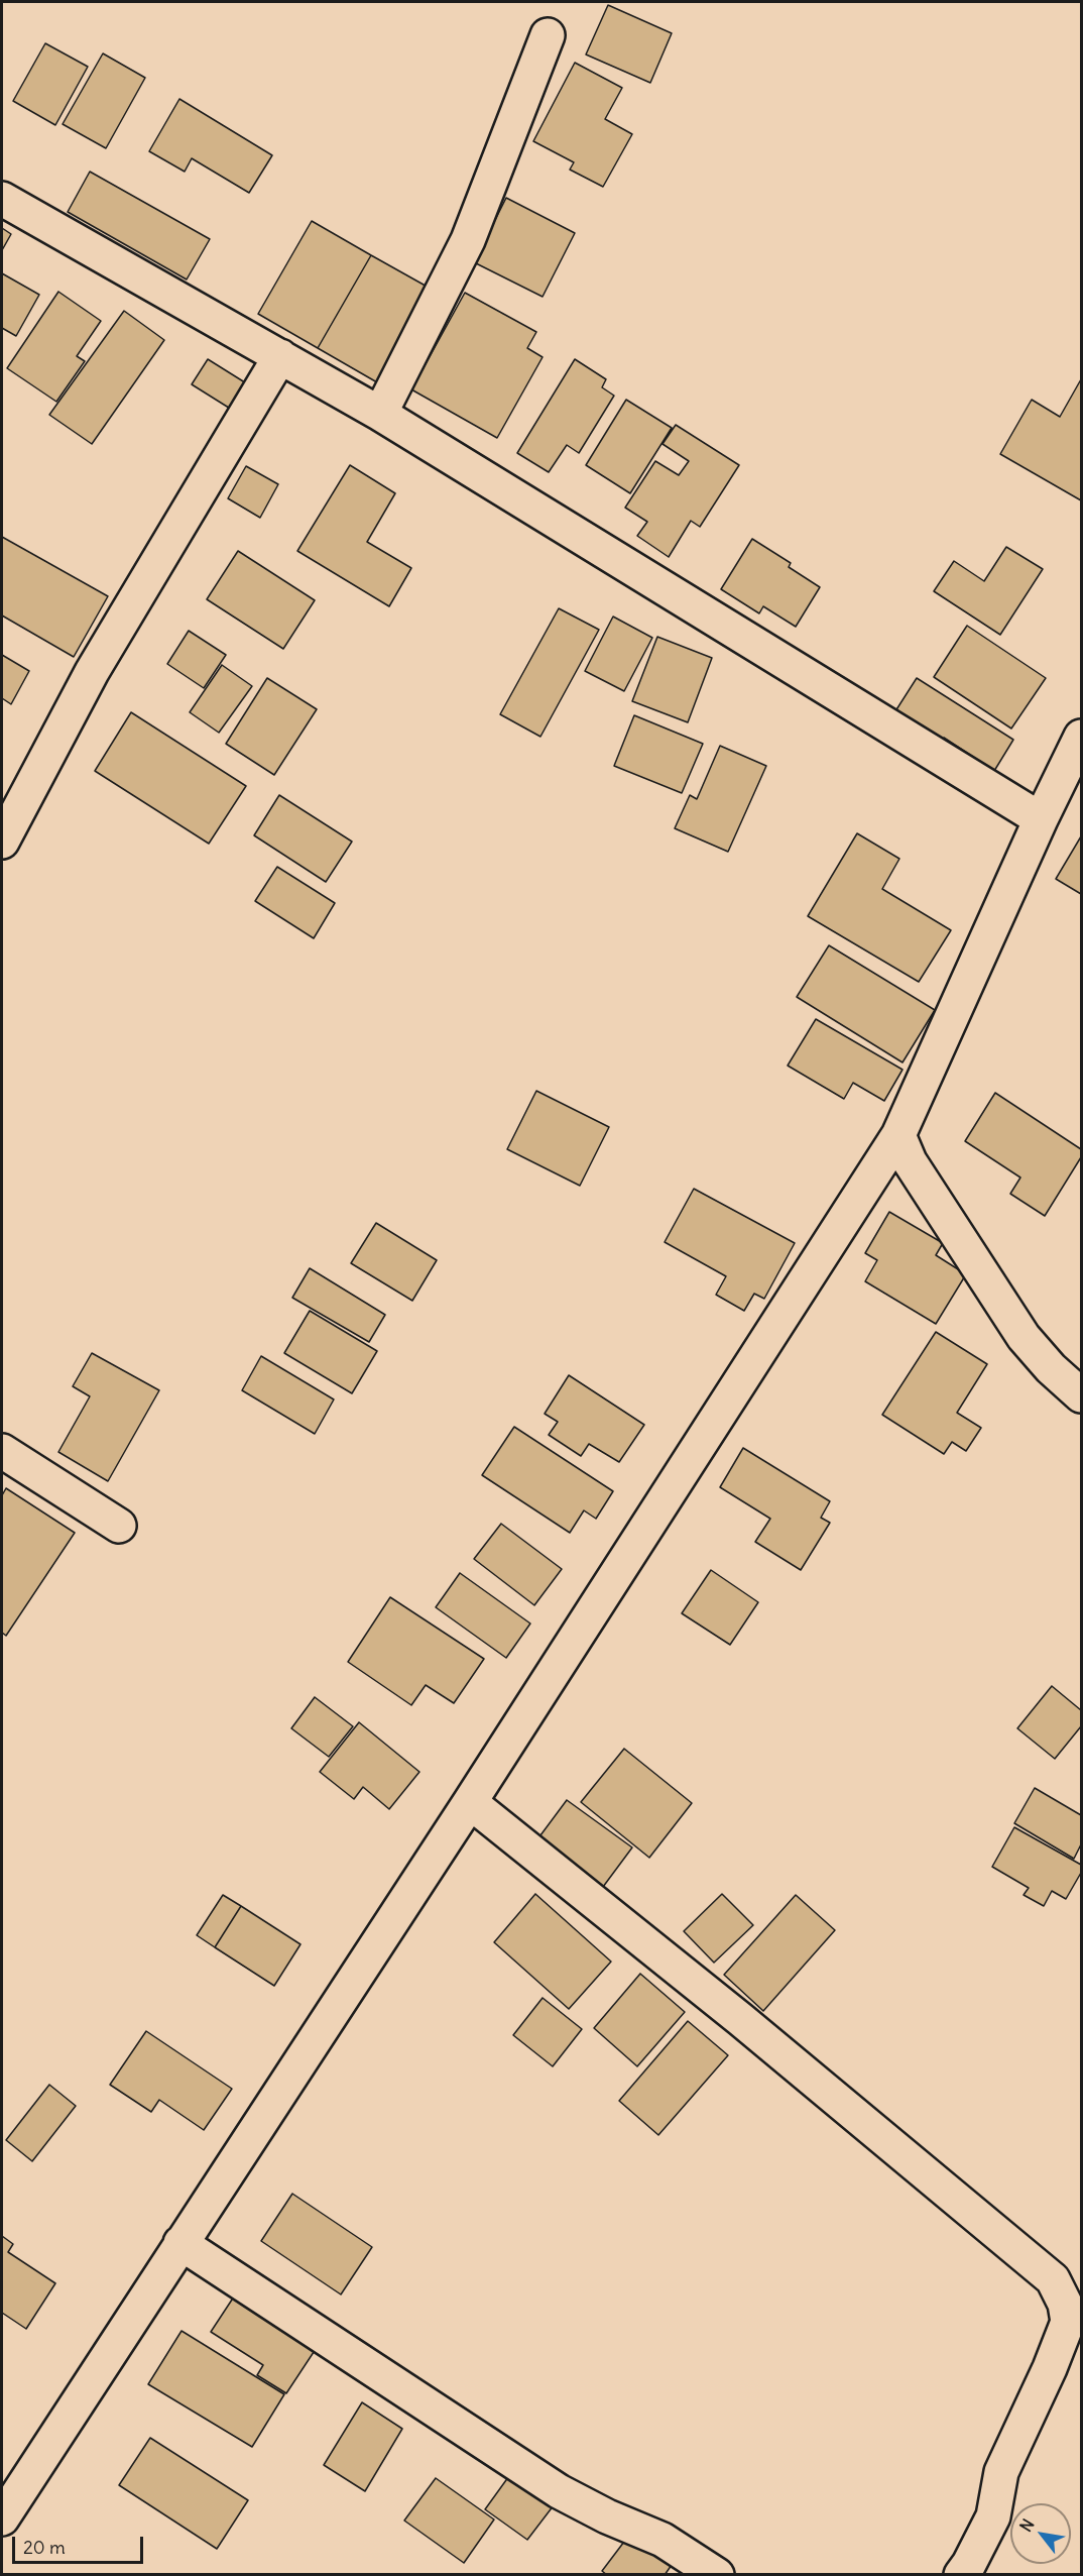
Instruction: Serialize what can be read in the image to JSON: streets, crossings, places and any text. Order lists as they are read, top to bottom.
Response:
{
  "scale_bar": "20 m",
  "north": "top left"
}
